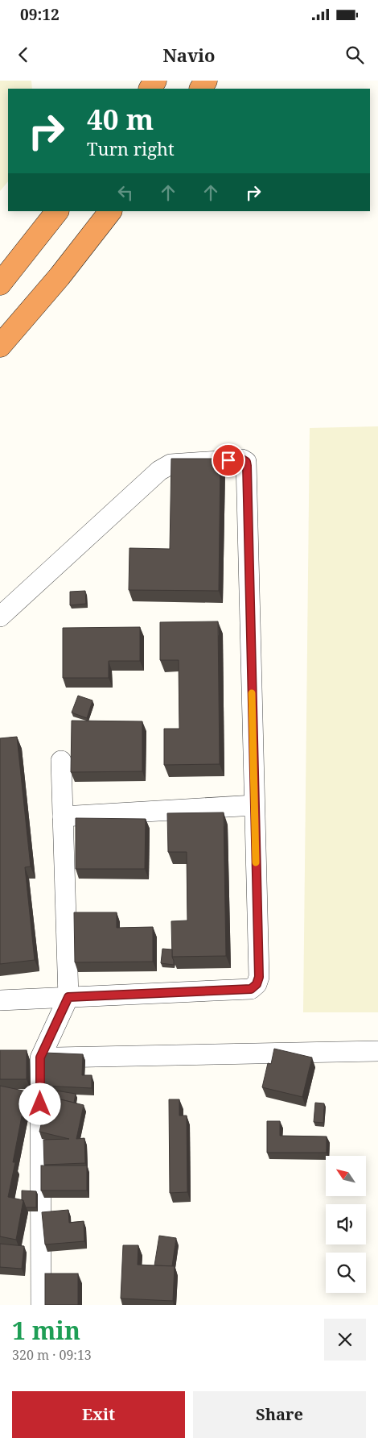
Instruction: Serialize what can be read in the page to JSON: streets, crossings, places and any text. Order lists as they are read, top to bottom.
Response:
{
  "north": "top left",
  "page": {
    "status": "09:12",
    "header": "Navio",
    "turn": ["40 m", "Turn right"],
    "heading": ["1 min", "320 m · 09:13"],
    "buttons": ["Exit", "Share"]
  }
}
